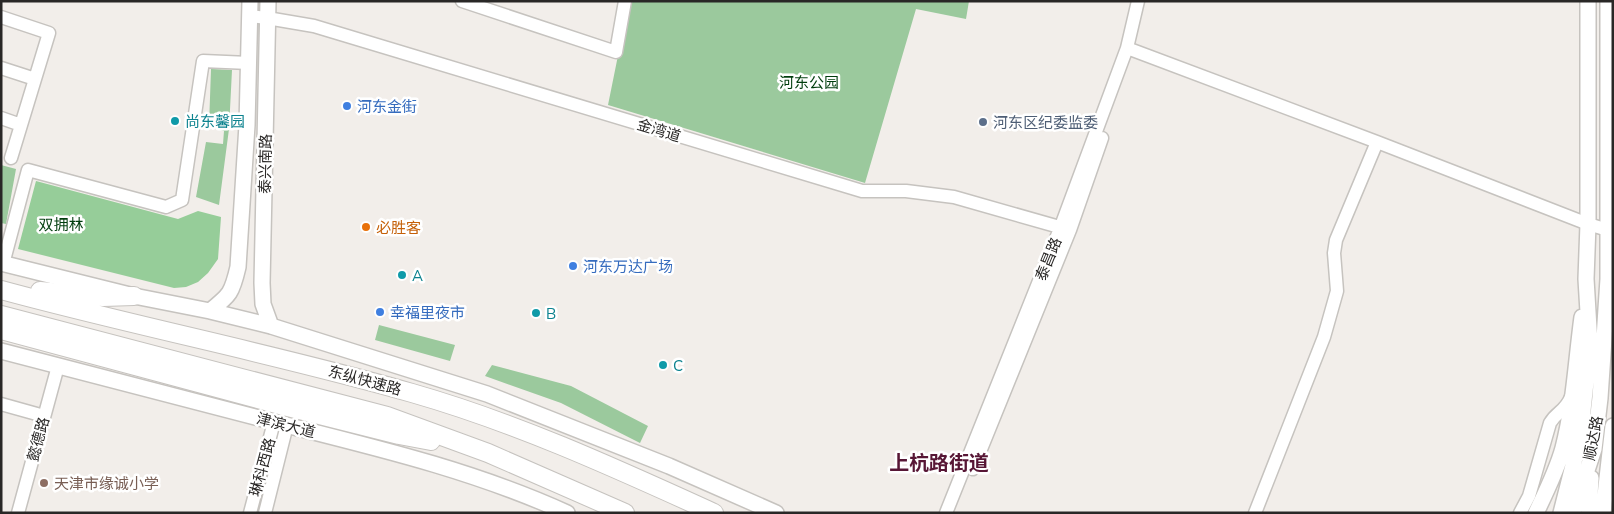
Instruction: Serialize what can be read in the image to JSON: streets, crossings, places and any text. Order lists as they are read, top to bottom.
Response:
{
  "streets": {
    "highway": ["东纵快速路"],
    "main road": ["泰兴南路", "津滨大道", "顺达路"],
    "street": [
      "金湾道",
      "泰昌路",
      "懿德路",
      "琳科西路"
    ]
  },
  "crossings": [
    ["金湾道", "泰兴南路"],
    ["金湾道", "泰昌路"],
    ["津滨大道", "懿德路"],
    ["津滨大道", "琳科西路"]
  ],
  "districts": ["上杭路街道"],
  "parks": ["河东公园", "双拥林"],
  "places": [
    "河东金街",
    "尚东馨园",
    "河东区纪委监委",
    "必胜客",
    "河东万达广场",
    "A",
    "幸福里夜市",
    "B",
    "C",
    "天津市缘诚小学"
  ]
}
